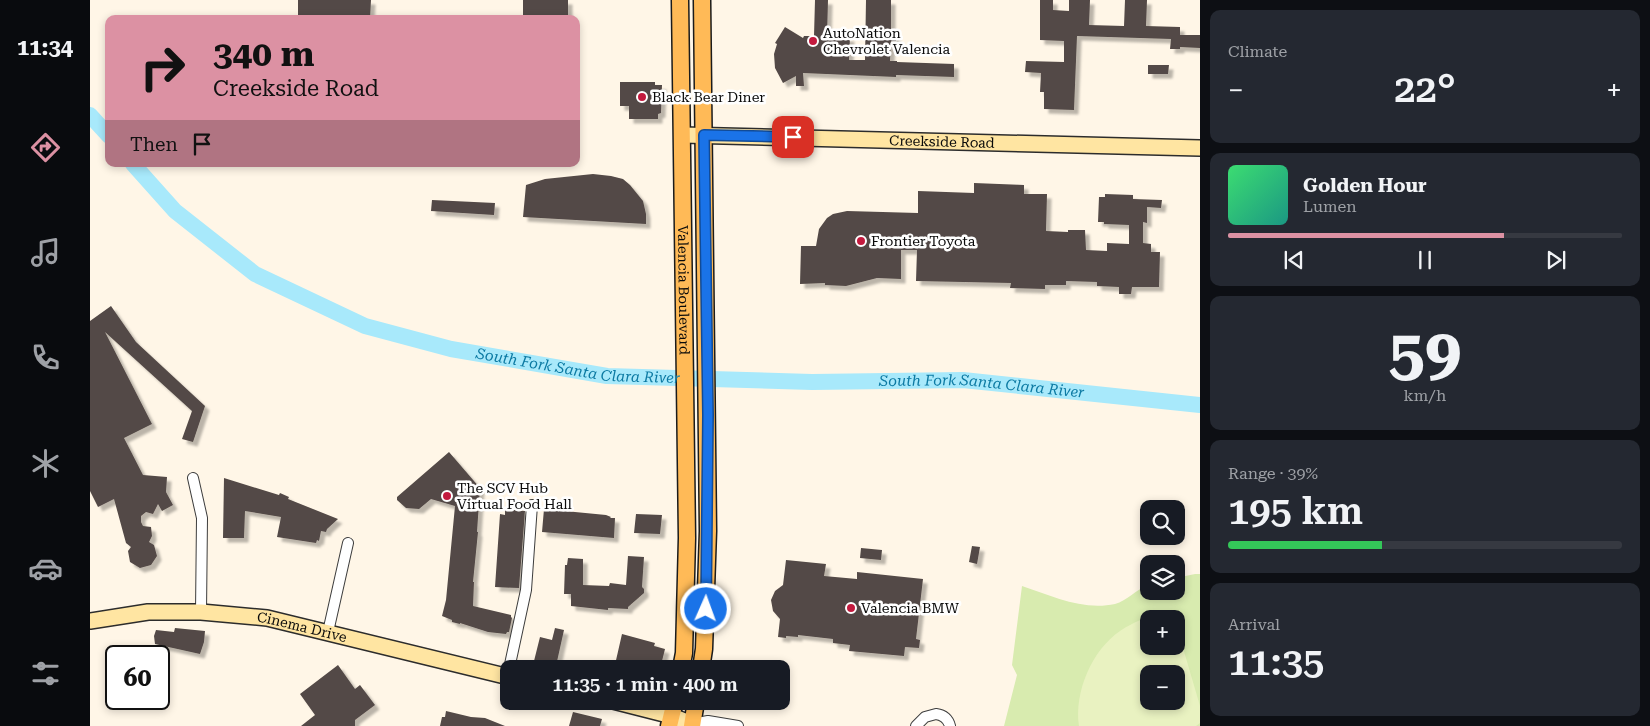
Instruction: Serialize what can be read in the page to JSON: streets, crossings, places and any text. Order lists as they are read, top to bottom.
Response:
{
  "streets": {
    "main road": ["Valencia Boulevard"],
    "street": ["Creekside Road", "Cinema Drive"]
  },
  "crossings": [
    ["Creekside Road", "Valencia Boulevard"]
  ],
  "water": ["South Fork Santa Clara River"],
  "places": [
    "AutoNation Chevrolet Valencia",
    "Black Bear Diner",
    "Frontier Toyota",
    "The SCV Hub Virtual Food Hall",
    "Valencia BMW"
  ],
  "page": {
    "tabs": "11:34",
    "tile": [
      "Climate",
      ["59", "km/h"],
      ["Range · 39%", "195 km"],
      ["Arrival", "11:35"]
    ],
    "turn": ["340 m", "Creekside Road"],
    "heat": ["−", "22°", "+"],
    "then": "Then",
    "song": ["Golden Hour", "Lumen"],
    "map_buttons": ["+", "−"],
    "limit": "60",
    "trip": "11:35 · 1 min · 400 m"
  }
}
